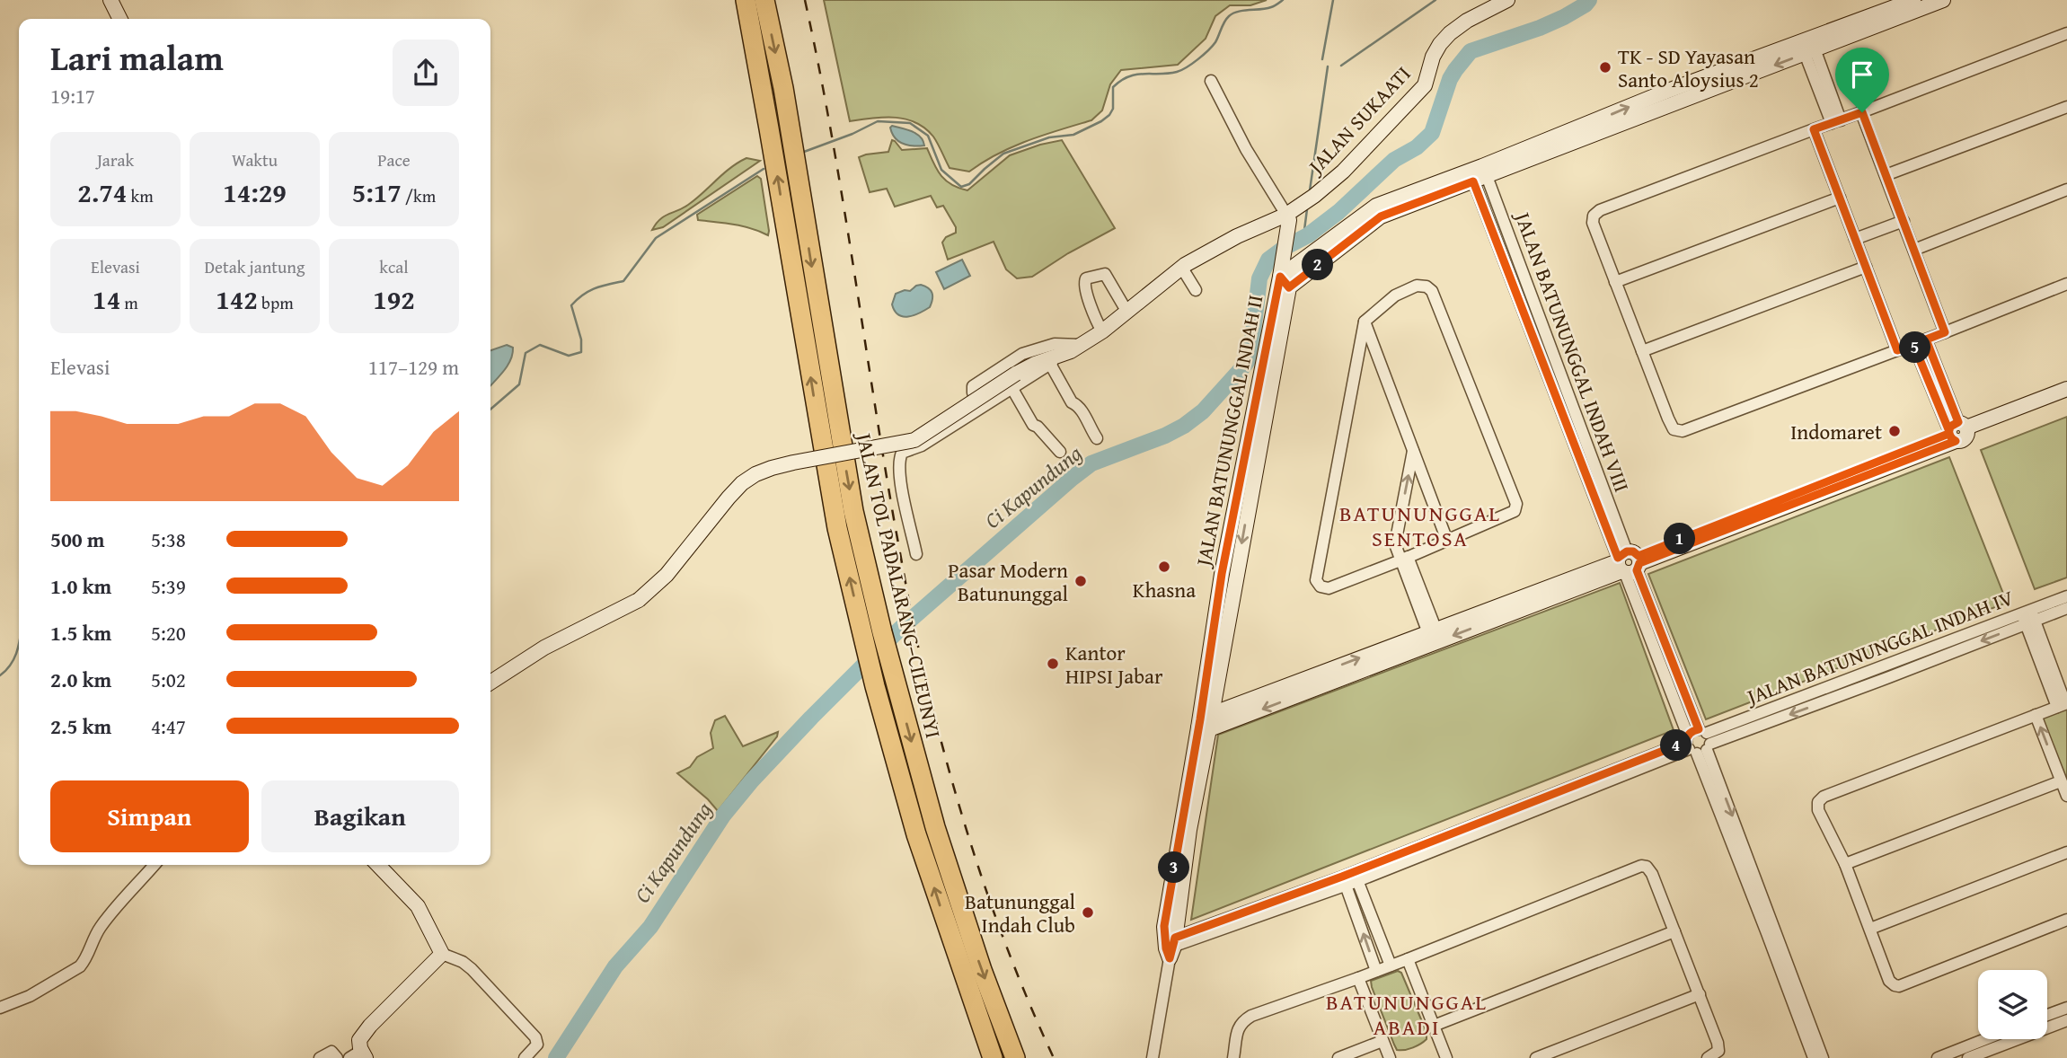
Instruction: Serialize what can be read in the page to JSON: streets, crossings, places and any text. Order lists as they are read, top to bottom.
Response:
{
  "streets": {
    "highway": ["JALAN TOL PADALARANG–CILEUNYI"],
    "street": [
      "JALAN SUKAATI",
      "JALAN BATUNUNGGAL INDAH VIII",
      "JALAN BATUNUNGGAL INDAH II",
      "JALAN BATUNUNGGAL INDAH IV"
    ]
  },
  "crossings": [
    ["JALAN BATUNUNGGAL INDAH VIII", "JALAN BATUNUNGGAL INDAH II"],
    ["JALAN BATUNUNGGAL INDAH VIII", "JALAN BATUNUNGGAL INDAH IV"],
    ["JALAN BATUNUNGGAL INDAH II", "JALAN BATUNUNGGAL INDAH IV"]
  ],
  "districts": ["BATUNUNGGAL SENTOSA", "BATUNUNGGAL ABADI"],
  "water": ["Ci Kapundung"],
  "places": [
    "TK - SD Yayasan Santo Aloysius 2",
    "Indomaret",
    "Khasna",
    "Pasar Modern Batununggal",
    "Kantor HIPSI Jabar",
    "Batununggal Indah Club"
  ],
  "page": {
    "heading": ["Lari malam", "19:17"],
    "stats": [
      ["Jarak", "2.74 km"],
      ["Waktu", "14:29"],
      ["Pace", "5:17 /km"],
      ["Elevasi", "14 m"],
      ["Detak jantung", "142 bpm"],
      ["kcal", "192"]
    ],
    "pins": [
      "2",
      "5",
      "1",
      "4",
      "3"
    ],
    "chart": ["Elevasi", "117–129 m"],
    "list": [
      {
        "name": "500 m",
        "note": "5:38"
      },
      {
        "name": "1.0 km",
        "note": "5:39"
      },
      {
        "name": "1.5 km",
        "note": "5:20"
      },
      {
        "name": "2.0 km",
        "note": "5:02"
      },
      {
        "name": "2.5 km",
        "note": "4:47"
      }
    ],
    "buttons": ["Simpan", "Bagikan"]
  }
}
